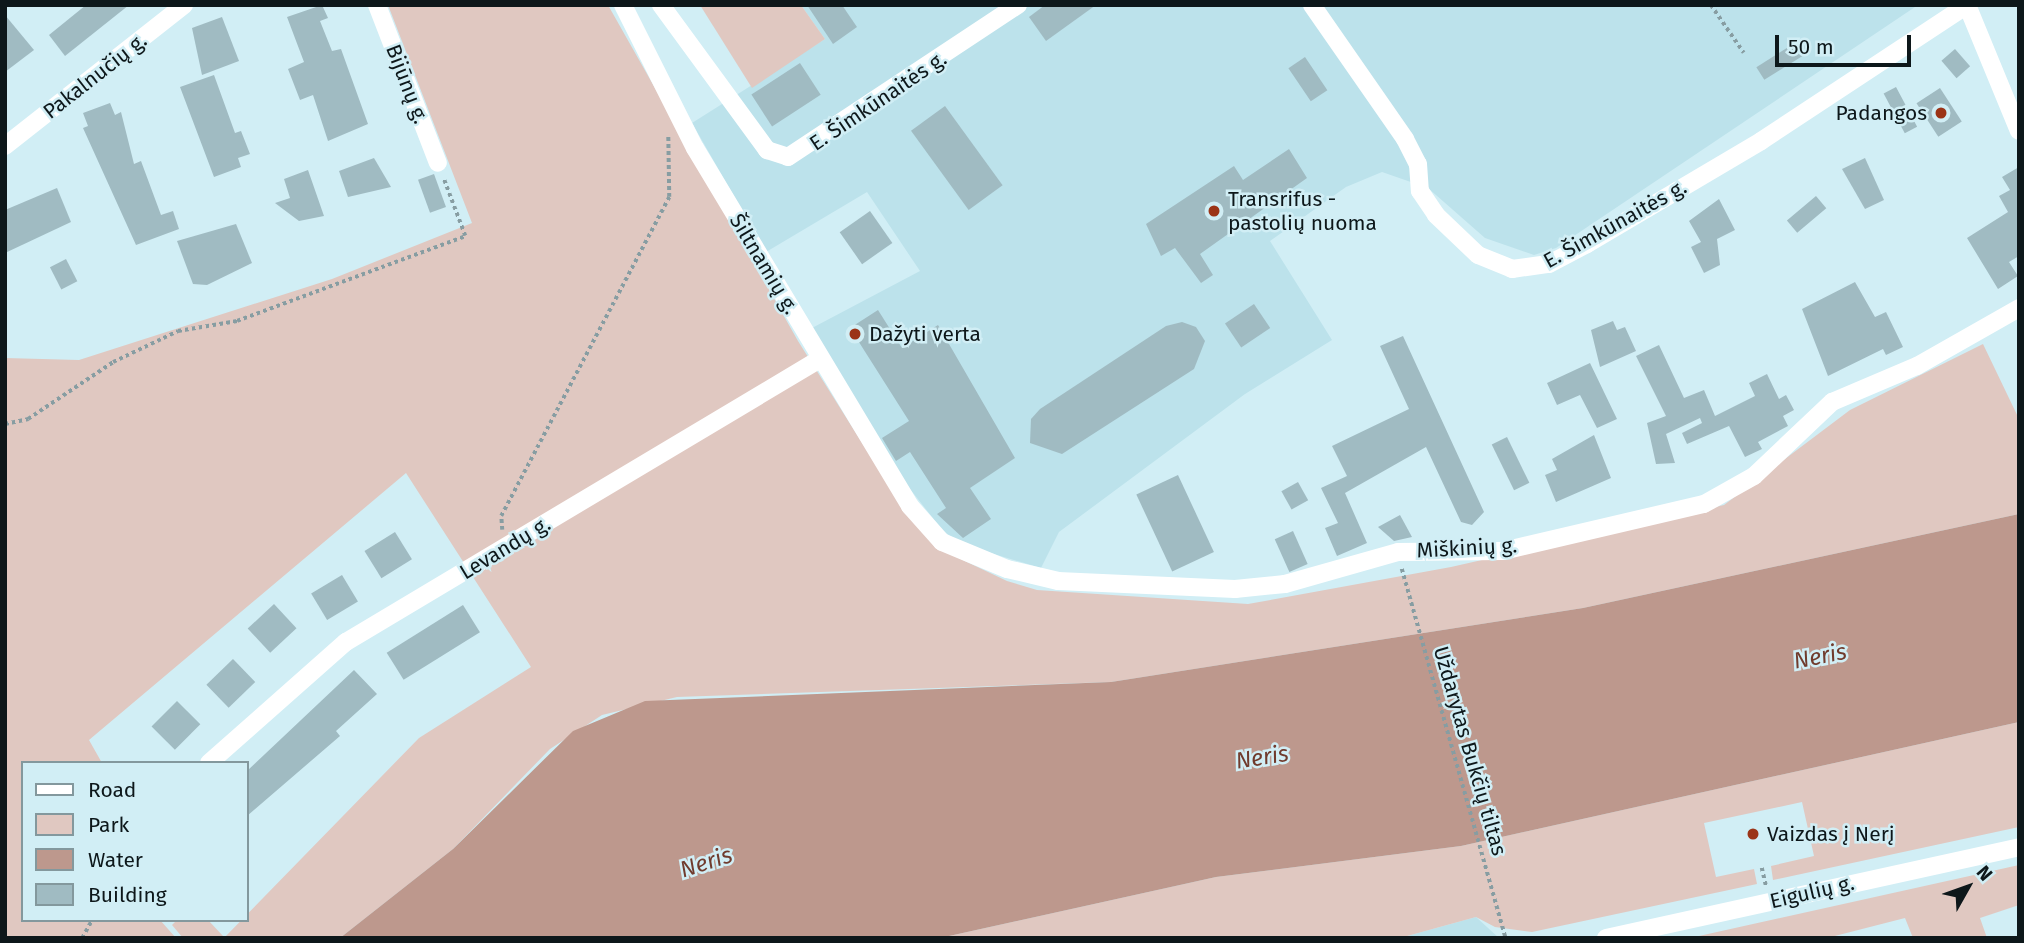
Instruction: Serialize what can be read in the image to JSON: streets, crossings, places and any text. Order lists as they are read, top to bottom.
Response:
{
  "streets": {
    "street": [
      "Pakalnučių g.",
      "Bijūnų g.",
      "E. Šimkūnaitės g.",
      "Šiltnamių g.",
      "Levandų g.",
      "Miškinių g.",
      "Eigulių g."
    ],
    "path": ["Uždarytas Bukčių tiltas"]
  },
  "crossings": [
    ["Šiltnamių g.", "Levandų g."],
    ["Šiltnamių g.", "Miškinių g."]
  ],
  "water": ["Neris"],
  "places": [
    "Padangos",
    "Transrifus - pastolių nuoma",
    "Dažyti verta",
    "Vaizdas į Nerį"
  ],
  "legend": [
    "Road",
    "Park",
    "Water",
    "Building"
  ],
  "scale_bar": "50 m",
  "north": "top right"
}
